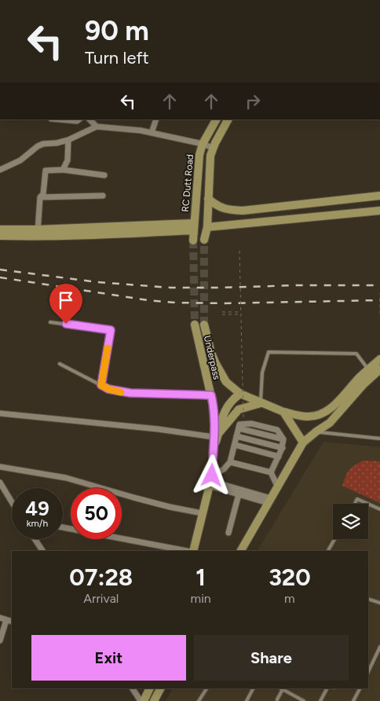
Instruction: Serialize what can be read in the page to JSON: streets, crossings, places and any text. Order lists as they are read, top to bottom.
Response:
{
  "streets": {
    "main road": ["RC Dutt Road", "Underpass"]
  },
  "page": {
    "turn": ["90 m", "Turn left"],
    "speed": "49 km/h",
    "limit": "50",
    "eta": [
      "07:28",
      "Arrival",
      "1",
      "min",
      "320",
      "m"
    ],
    "buttons": ["Exit", "Share"]
  }
}
